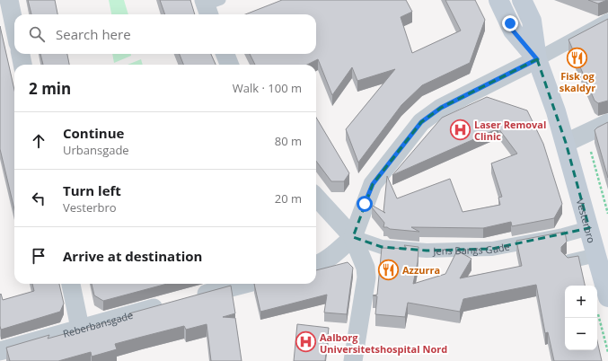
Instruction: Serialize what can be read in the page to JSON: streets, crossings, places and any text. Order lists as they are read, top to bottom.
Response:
{
  "streets": {
    "main road": ["Vesterbro"],
    "street": ["Jens Bangs Gade", "Reberbansgade"]
  },
  "crossings": [
    ["Vesterbro", "Jens Bangs Gade"]
  ],
  "places": {
    "restaurant": ["Fisk og skaldyr", "Azzurra"],
    "hospital": ["Laser Removal Clinic", "Aalborg Universitetshospital Nord"]
  },
  "page": {
    "search": "Search here",
    "heading": ["2 min", "Walk · 100 m"],
    "list": [
      ["Continue", "Urbansgade", "80 m"],
      ["Turn left", "Vesterbro", "20 m"],
      "Arrive at destination"
    ],
    "map_buttons": ["+", "−"]
  }
}
